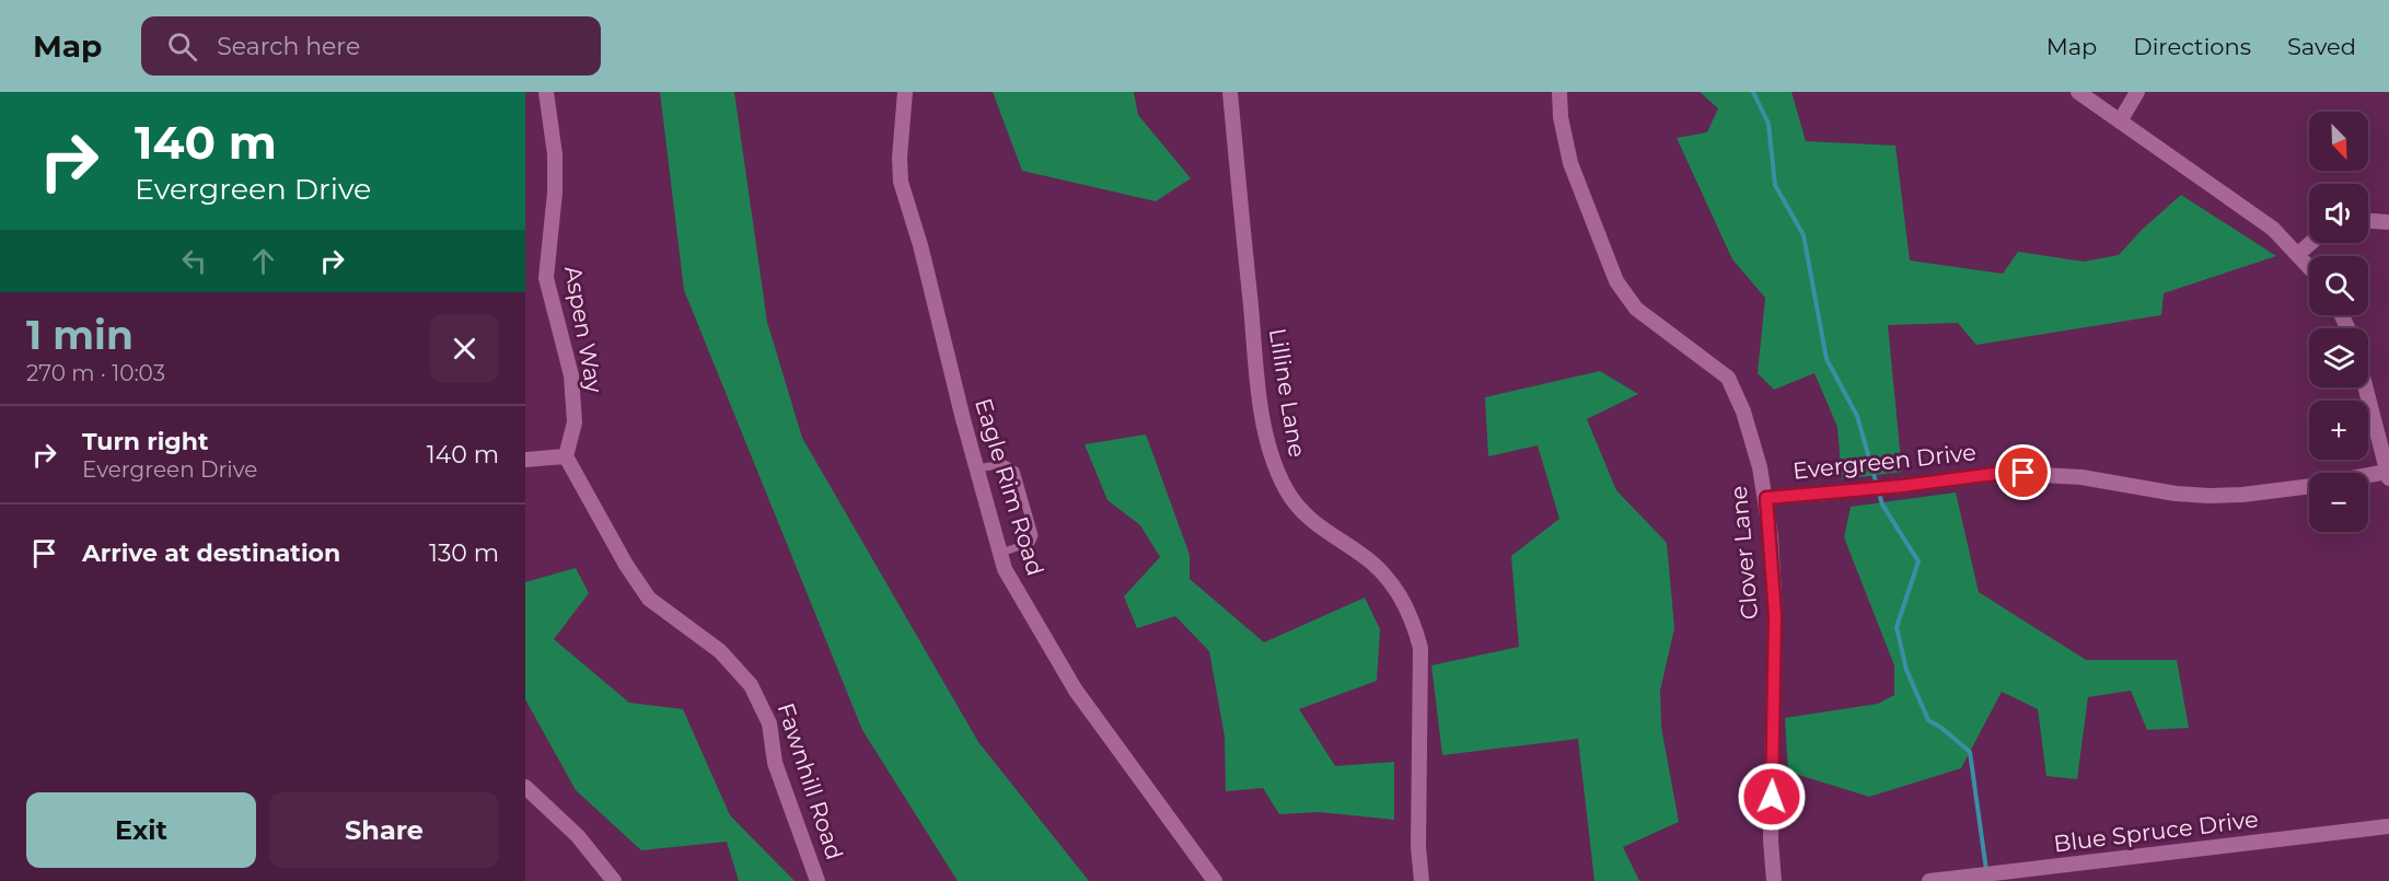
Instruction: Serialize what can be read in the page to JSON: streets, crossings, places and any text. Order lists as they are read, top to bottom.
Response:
{
  "streets": {
    "street": [
      "Aspen Way",
      "Lilline Lane",
      "Evergreen Drive",
      "Eagle Rim Road",
      "Clover Lane",
      "Fawnhill Road",
      "Blue Spruce Drive"
    ]
  },
  "crossings": [
    ["Aspen Way", "Fawnhill Road"],
    ["Evergreen Drive", "Clover Lane"]
  ],
  "north": "bottom right",
  "page": {
    "header": "Map",
    "search": "Search here",
    "nav": ["Map", "Directions", "Saved"],
    "turn": ["140 m", "Evergreen Drive"],
    "map_buttons": ["+", "−"],
    "heading": ["1 min", "270 m · 10:03"],
    "list": [
      {
        "name": "Turn right",
        "note": "Evergreen Drive",
        "value": "140 m"
      },
      {
        "name": "Arrive at destination",
        "value": "130 m"
      }
    ],
    "buttons": ["Exit", "Share"]
  }
}
